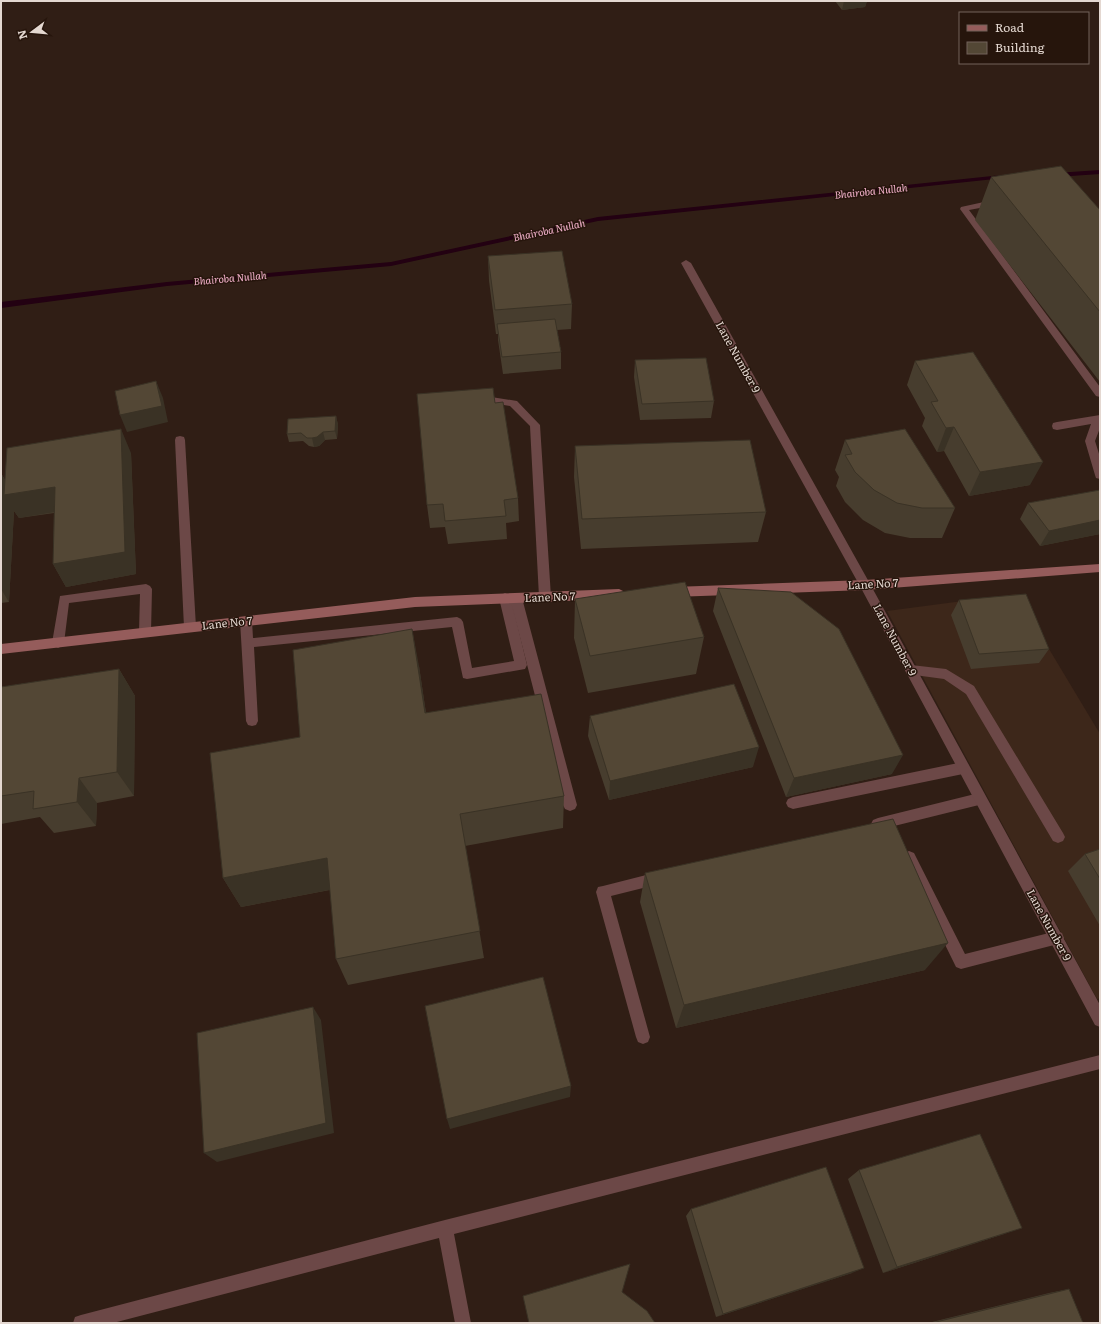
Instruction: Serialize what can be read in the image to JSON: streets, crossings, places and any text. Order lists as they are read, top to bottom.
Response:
{
  "streets": {
    "main road": ["Lane No 7"],
    "street": ["Lane Number 9"]
  },
  "crossings": [
    ["Lane Number 9", "Lane No 7"]
  ],
  "water": ["Bhairoba Nullah"],
  "legend": ["Road", "Building"],
  "north": "left"
}
